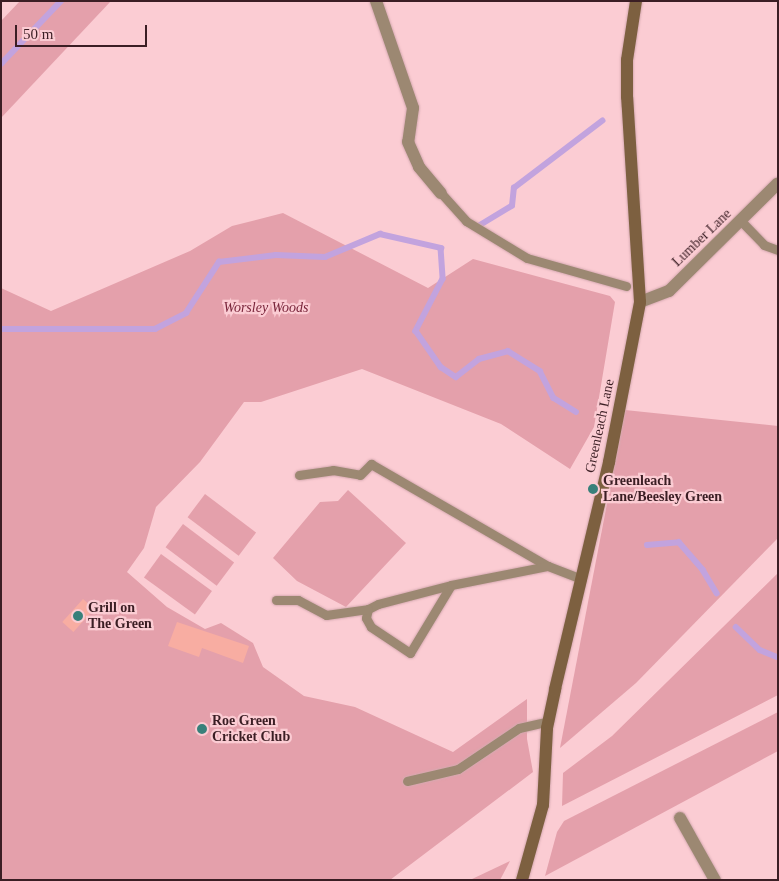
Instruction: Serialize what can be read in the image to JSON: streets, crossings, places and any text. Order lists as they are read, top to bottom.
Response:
{
  "streets": {
    "street": ["Lumber Lane", "Greenleach Lane"]
  },
  "crossings": [
    ["Lumber Lane", "Greenleach Lane"]
  ],
  "parks": ["Worsley Woods"],
  "places": ["Greenleach Lane/Beesley Green", "Grill on The Green", "Roe Green Cricket Club"],
  "scale_bar": "50 m"
}
